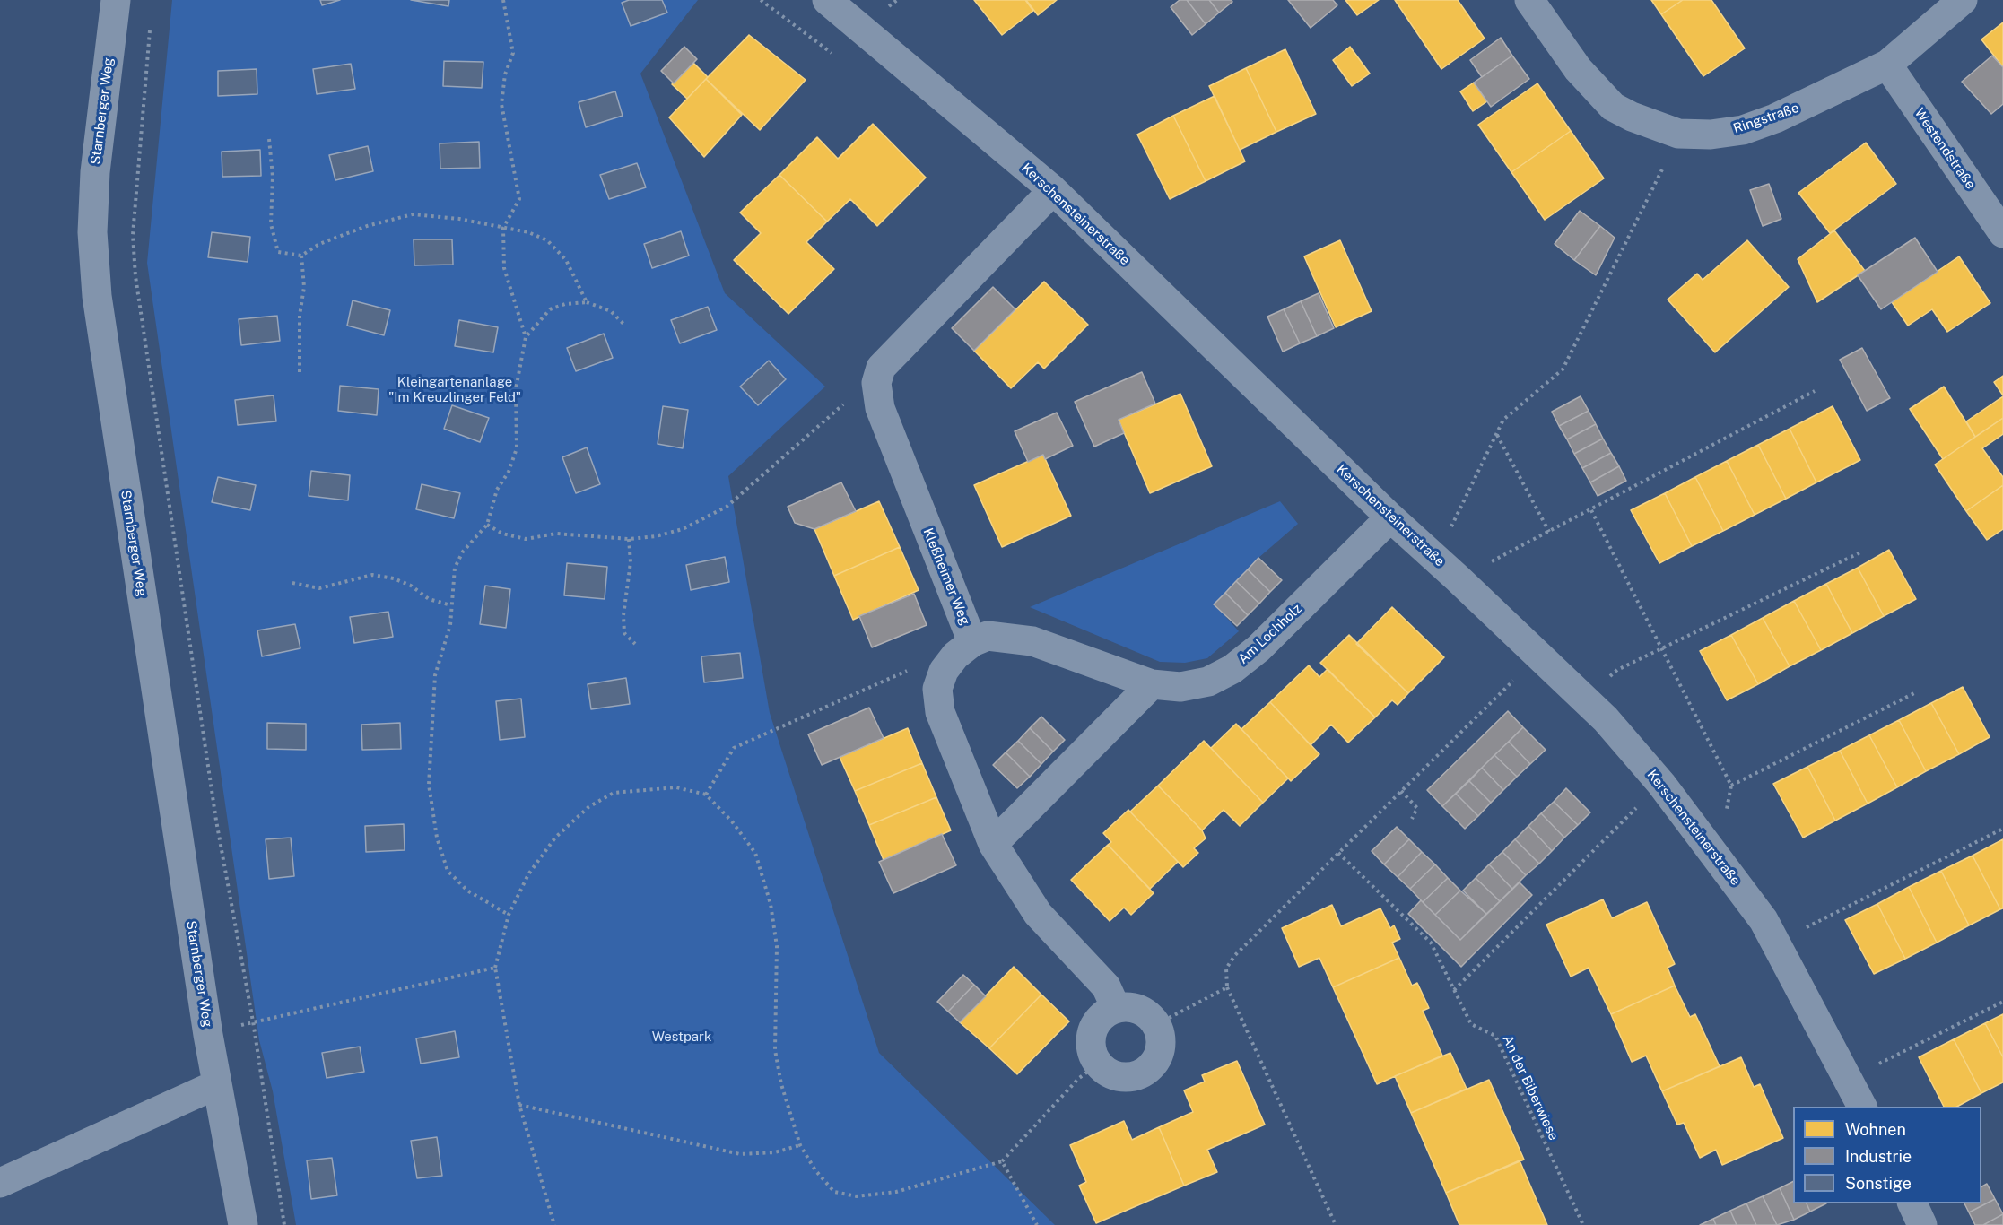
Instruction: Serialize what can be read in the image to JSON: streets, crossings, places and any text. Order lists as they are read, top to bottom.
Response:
{
  "streets": {
    "street": [
      "Starnberger Weg",
      "Ringstraße",
      "Westendstraße",
      "Kerschensteinerstraße",
      "Kleßheimer Weg",
      "Am Lochholz"
    ],
    "path": ["An der Biberwiese"]
  },
  "crossings": [
    ["Ringstraße", "Westendstraße"],
    ["Kerschensteinerstraße", "Am Lochholz"],
    ["Kleßheimer Weg", "Am Lochholz"]
  ],
  "parks": ["Kleingartenanlage \"Im Kreuzlinger Feld\"", "Westpark"],
  "legend": ["Wohnen", "Industrie", "Sonstige"]
}
